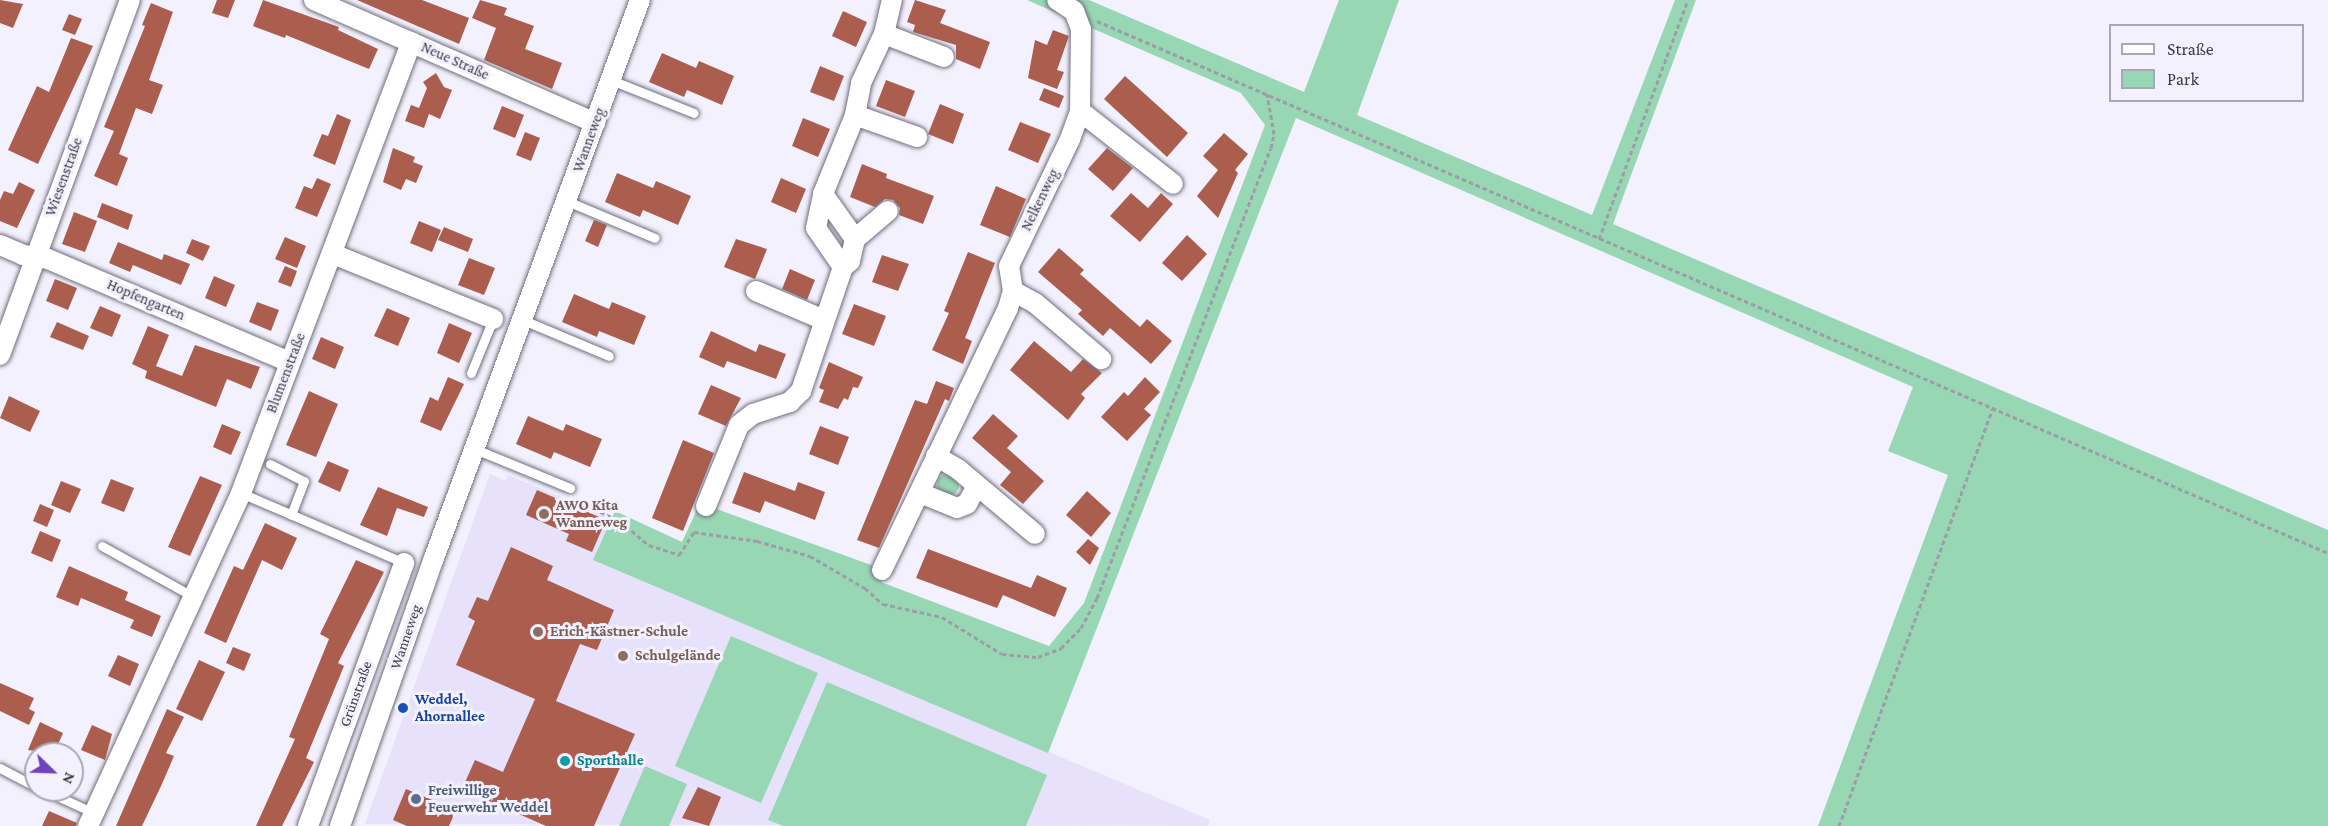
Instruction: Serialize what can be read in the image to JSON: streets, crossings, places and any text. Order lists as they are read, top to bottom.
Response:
{
  "streets": {
    "street": [
      "Neue Straße",
      "Wanneweg",
      "Wiesenstraße",
      "Nelkenweg",
      "Hopfengarten",
      "Blumenstraße",
      "Grünstraße"
    ]
  },
  "crossings": [
    ["Neue Straße", "Wanneweg"],
    ["Neue Straße", "Blumenstraße"],
    ["Wiesenstraße", "Hopfengarten"],
    ["Hopfengarten", "Blumenstraße"]
  ],
  "places": [
    "AWO Kita Wanneweg",
    "Erich-Kästner-Schule",
    "Schulgelände",
    "Weddel, Ahornallee",
    "Sporthalle",
    "Freiwillige Feuerwehr Weddel"
  ],
  "legend": ["Straße", "Park"],
  "north": "bottom right"
}
